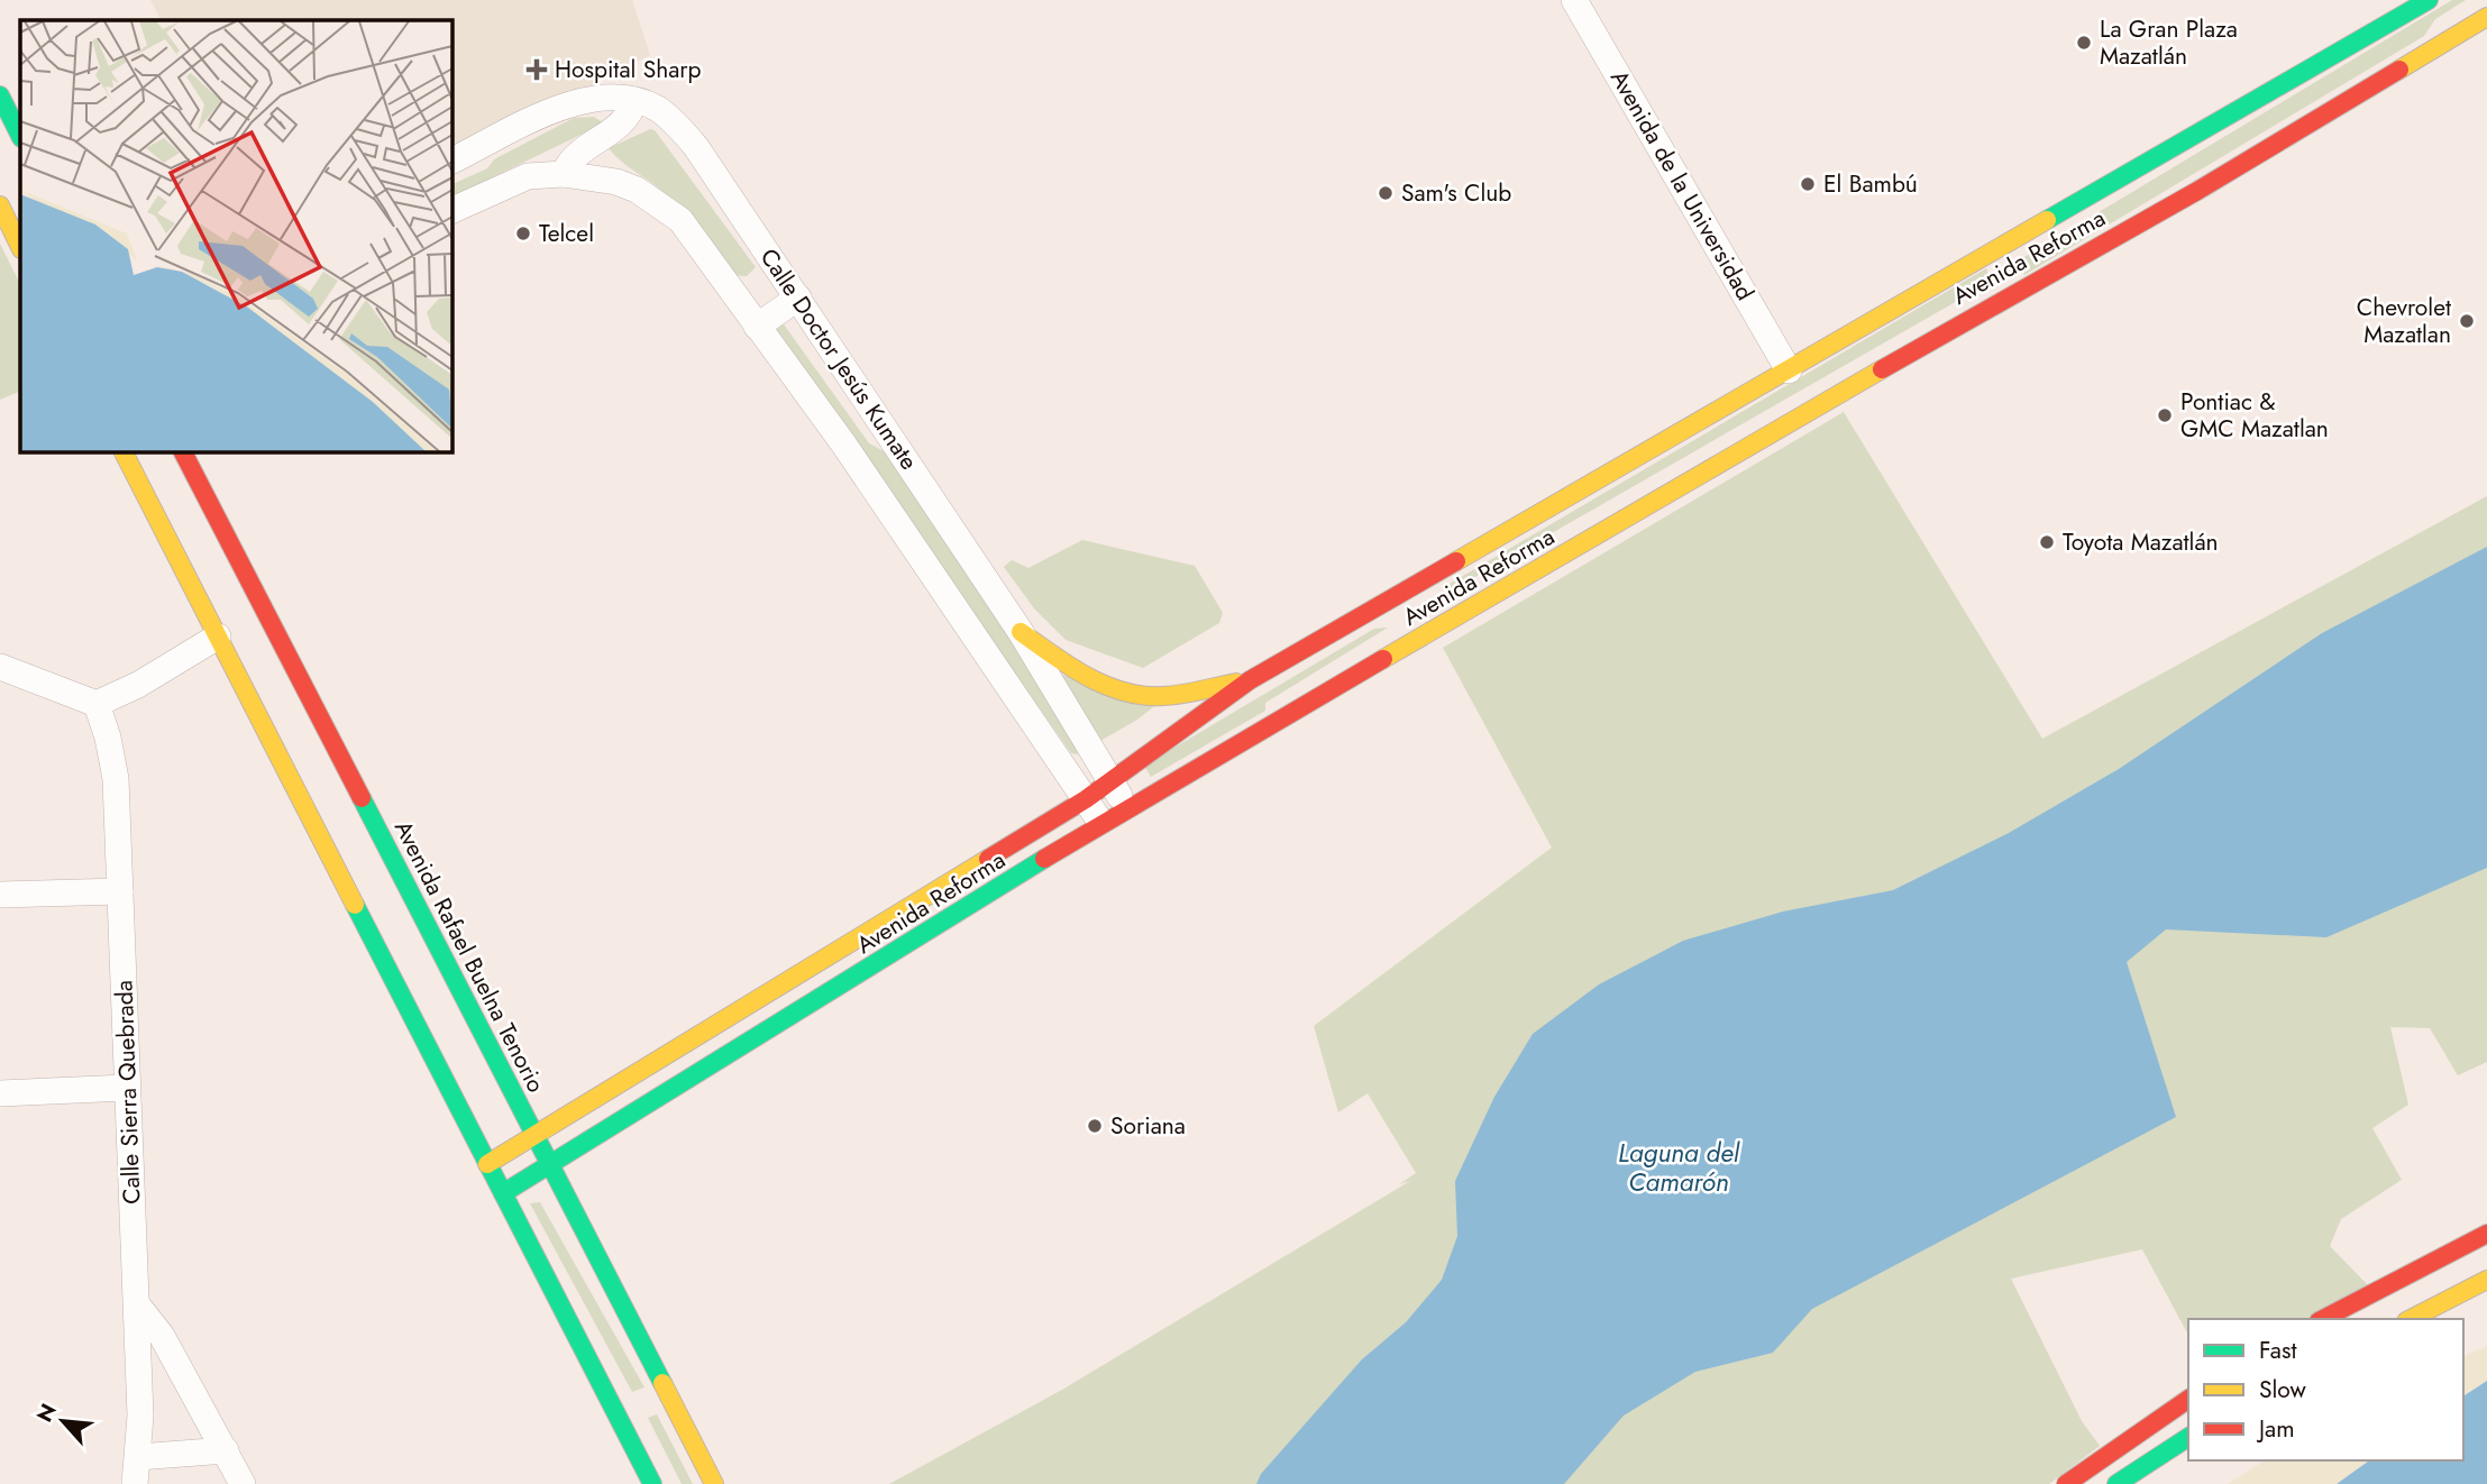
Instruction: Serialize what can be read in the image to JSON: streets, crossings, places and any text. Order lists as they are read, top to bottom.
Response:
{
  "streets": {
    "main road": ["Avenida Reforma", "Avenida Rafael Buelna Tenorio"],
    "street": ["Avenida de la Universidad", "Calle Doctor Jesús Kumate", "Calle Sierra Quebrada"]
  },
  "crossings": [
    ["Avenida de la Universidad", "Avenida Reforma"],
    ["Avenida Reforma", "Calle Doctor Jesús Kumate"],
    ["Avenida Reforma", "Avenida Rafael Buelna Tenorio"]
  ],
  "water": ["Laguna del Camarón"],
  "places": {
    "other": [
      "La Gran Plaza Mazatlán",
      "El Bambú",
      "Sam's Club",
      "Telcel",
      "Chevrolet Mazatlan",
      "Pontiac & GMC Mazatlan",
      "Toyota Mazatlán",
      "Soriana"
    ],
    "health": ["Hospital Sharp"]
  },
  "legend": ["Fast", "Slow", "Jam"],
  "north": "top left"
}
